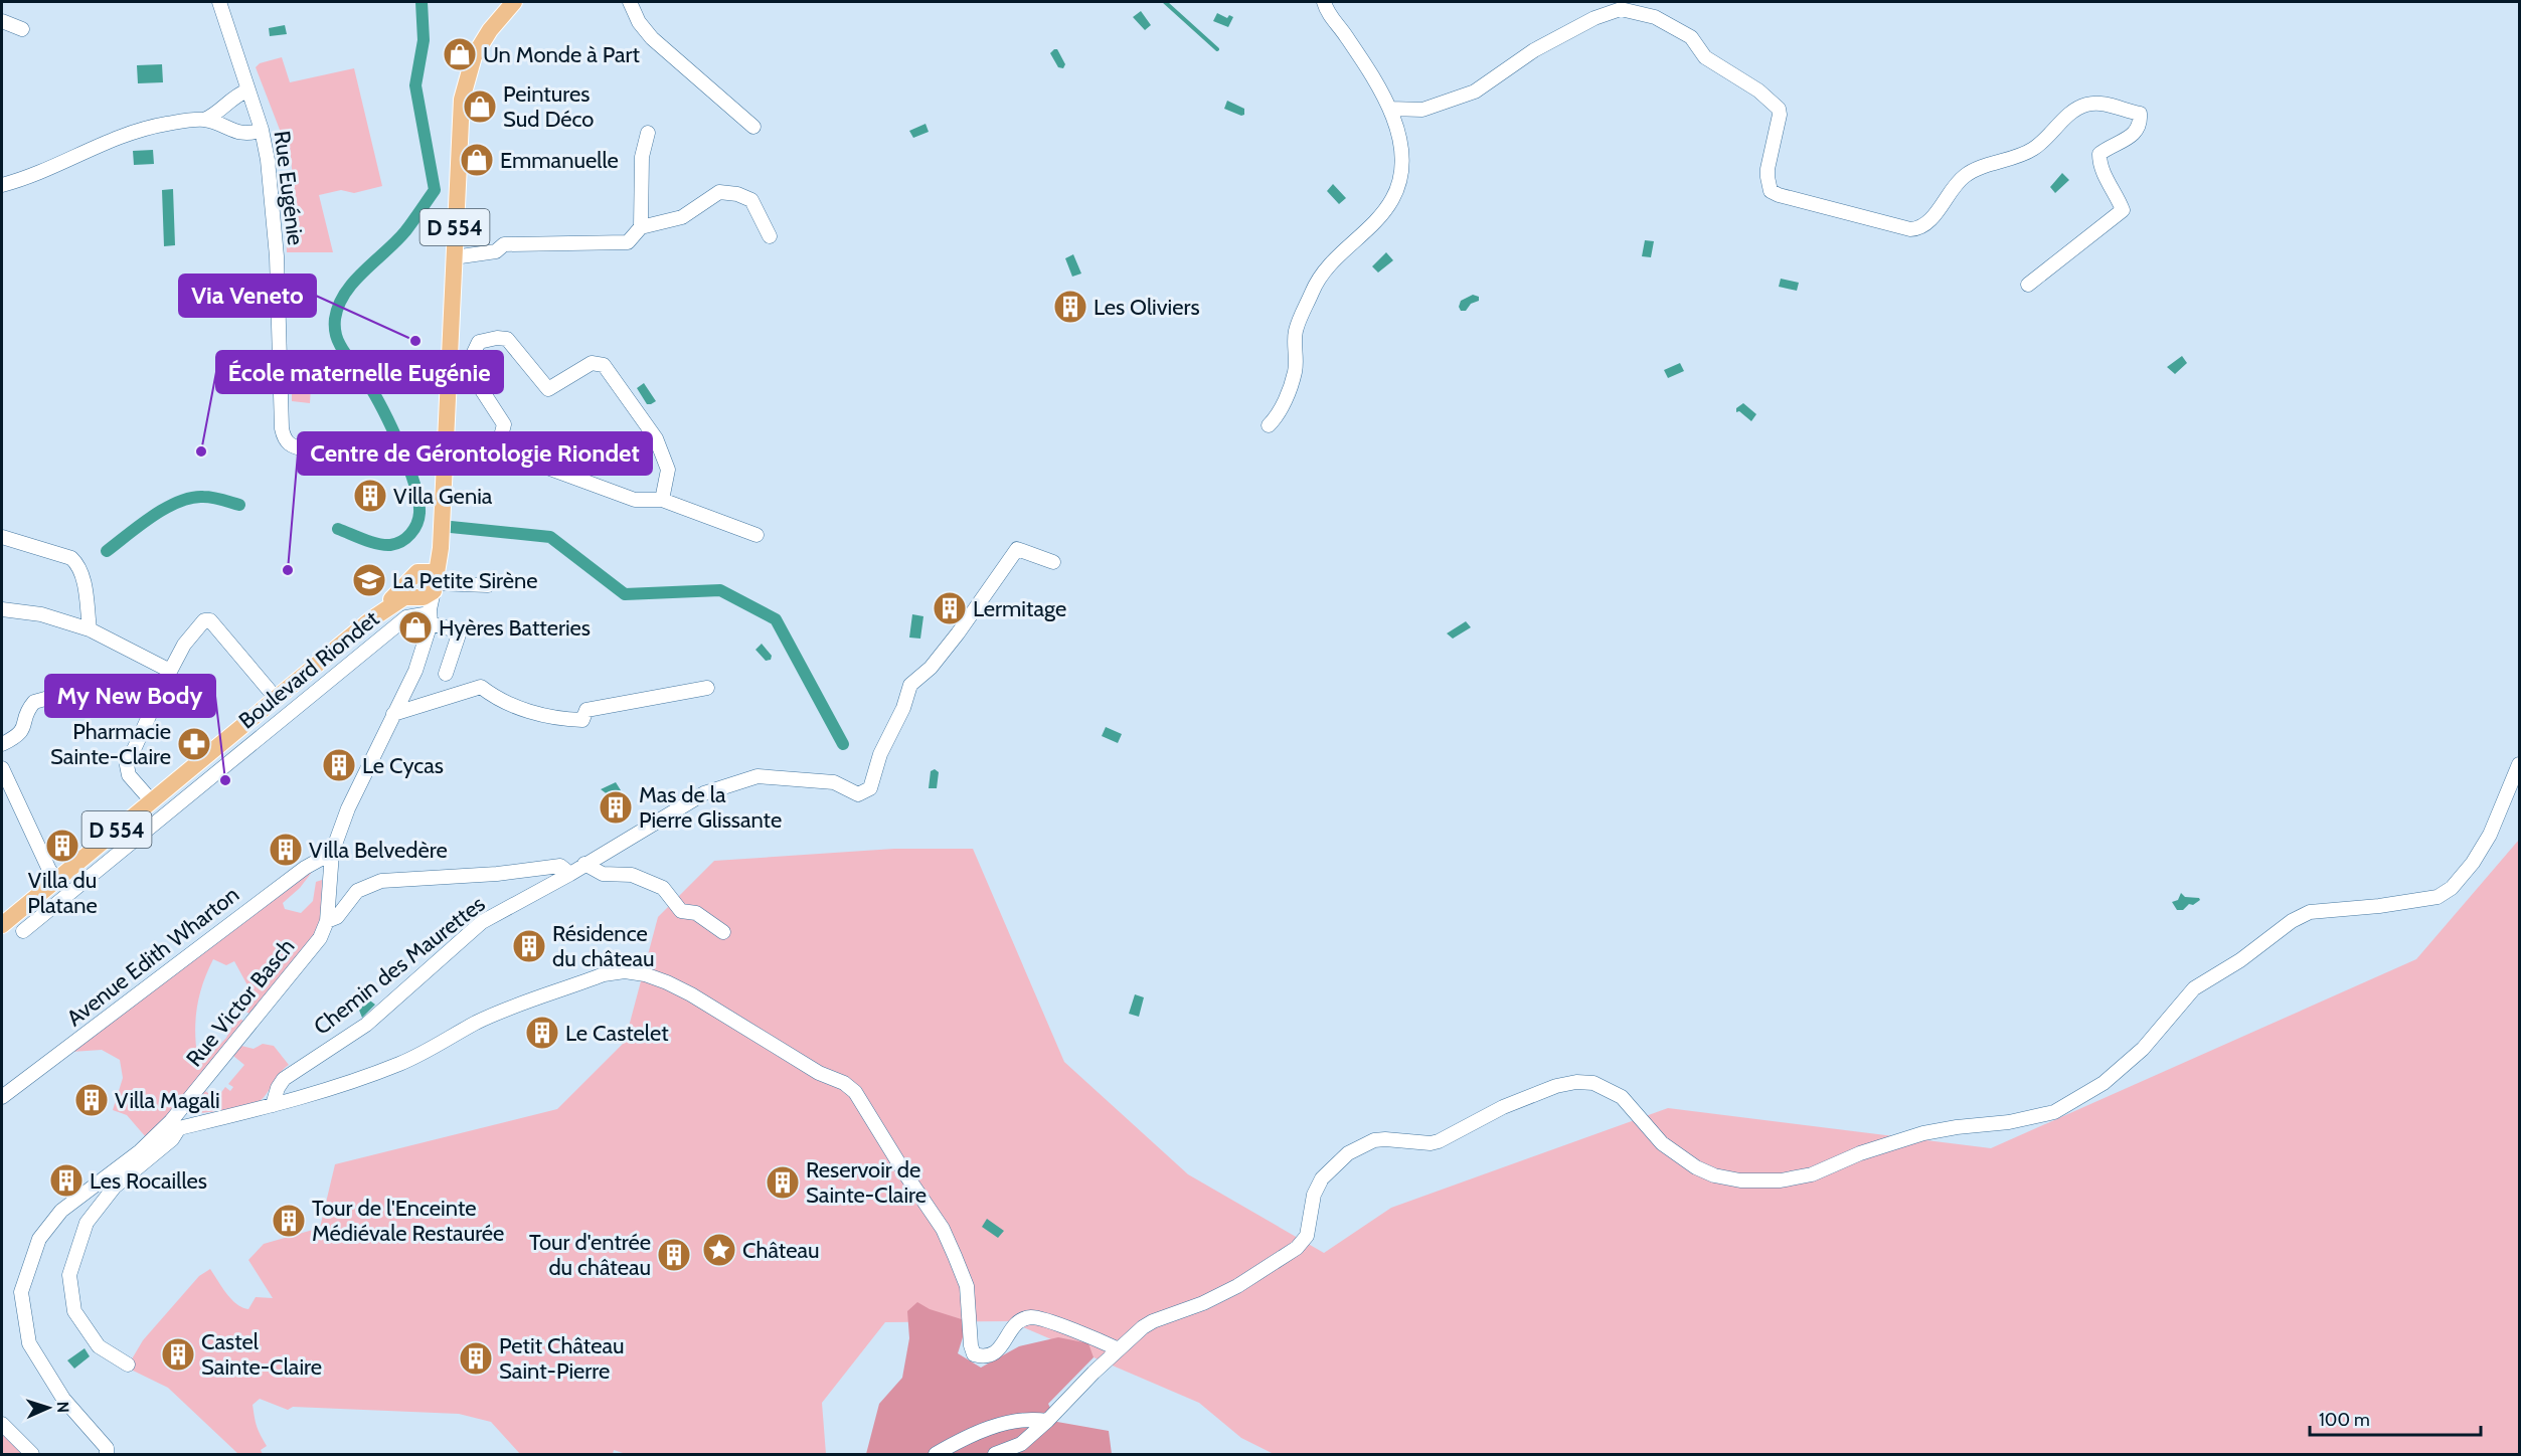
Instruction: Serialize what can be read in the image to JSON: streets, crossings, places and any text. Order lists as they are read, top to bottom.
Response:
{
  "streets": {
    "main road": ["D 554"],
    "street": [
      "Rue Eugénie",
      "Boulevard Riondet",
      "Avenue Edith Wharton",
      "Chemin des Maurettes",
      "Rue Victor Basch"
    ]
  },
  "crossings": [
    ["Rue Eugénie", "D 554"],
    ["D 554", "Boulevard Riondet"],
    ["D 554", "Rue Victor Basch"],
    ["Boulevard Riondet", "Rue Victor Basch"],
    ["Avenue Edith Wharton", "Rue Victor Basch"]
  ],
  "places": {
    "shop": [
      "Un Monde à Part",
      "Peintures Sud Déco",
      "Emmanuelle",
      "Hyères Batteries"
    ],
    "building": [
      "Les Oliviers",
      "Villa Genia",
      "Lermitage",
      "Le Cycas",
      "Mas de la Pierre Glissante",
      "Villa du Platane",
      "Villa Belvedère",
      "Résidence du château",
      "Le Castelet",
      "Villa Magali",
      "Les Rocailles",
      "Reservoir de Sainte-Claire",
      "Tour de l'Enceinte Médiévale Restaurée",
      "Tour d'entrée du château",
      "Castel Sainte-Claire",
      "Petit Château Saint-Pierre"
    ],
    "other": [
      "Via Veneto",
      "École maternelle Eugénie",
      "Centre de Gérontologie Riondet",
      "My New Body"
    ],
    "school or university": ["La Petite Sirène"],
    "pharmacy": ["Pharmacie Sainte-Claire"],
    "place": ["Château"]
  },
  "scale_bar": "100 m",
  "north": "right"
}
